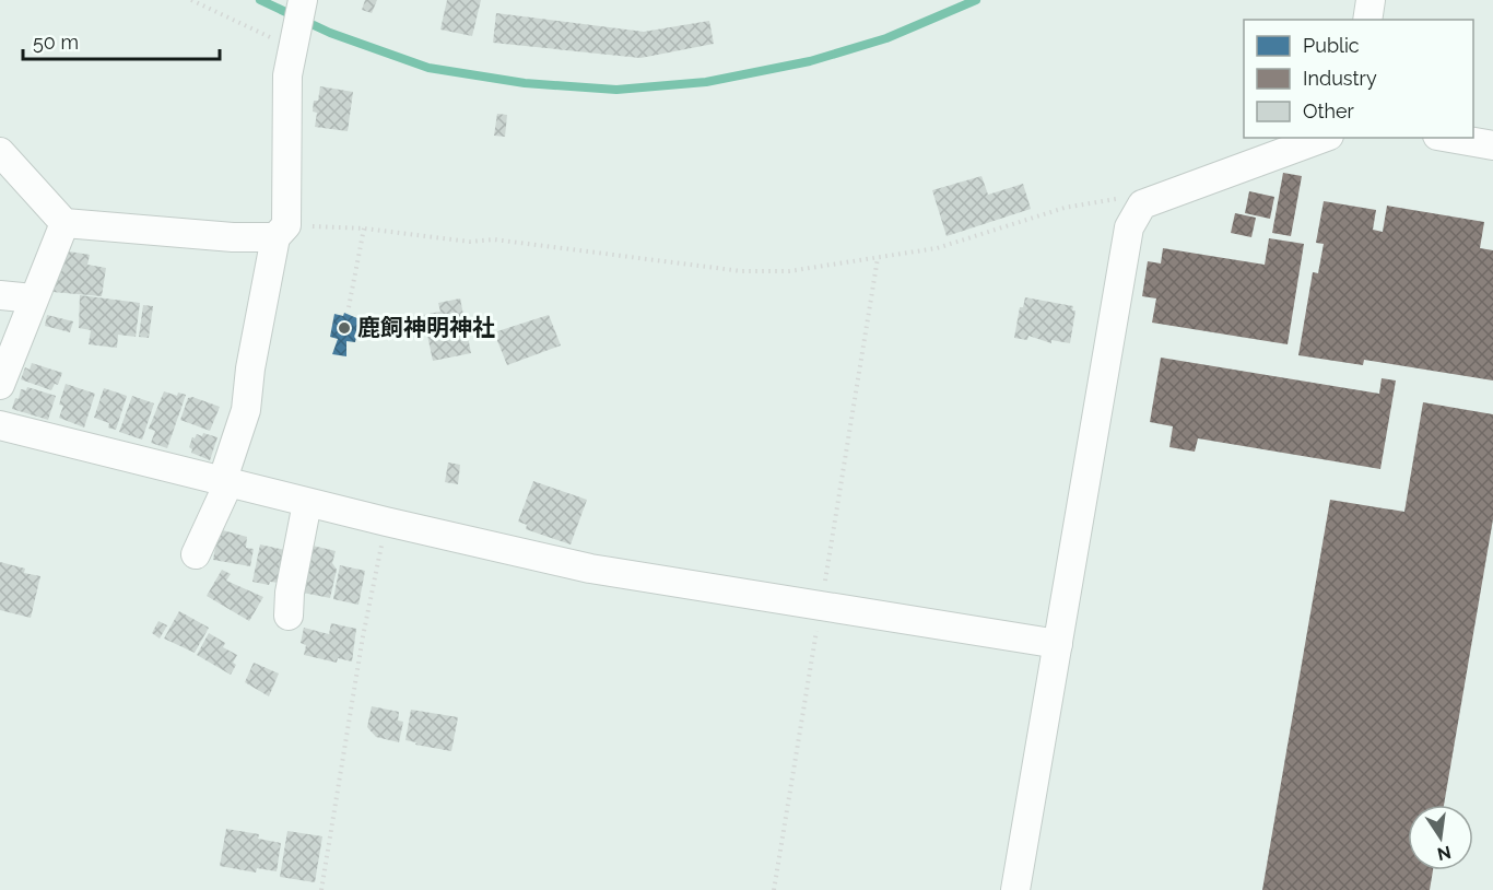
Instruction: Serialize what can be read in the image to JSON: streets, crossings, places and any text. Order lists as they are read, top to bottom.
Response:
{
  "places": ["鹿飼神明神社"],
  "legend": ["Public", "Industry", "Other"],
  "scale_bar": "50 m",
  "north": "bottom"
}
